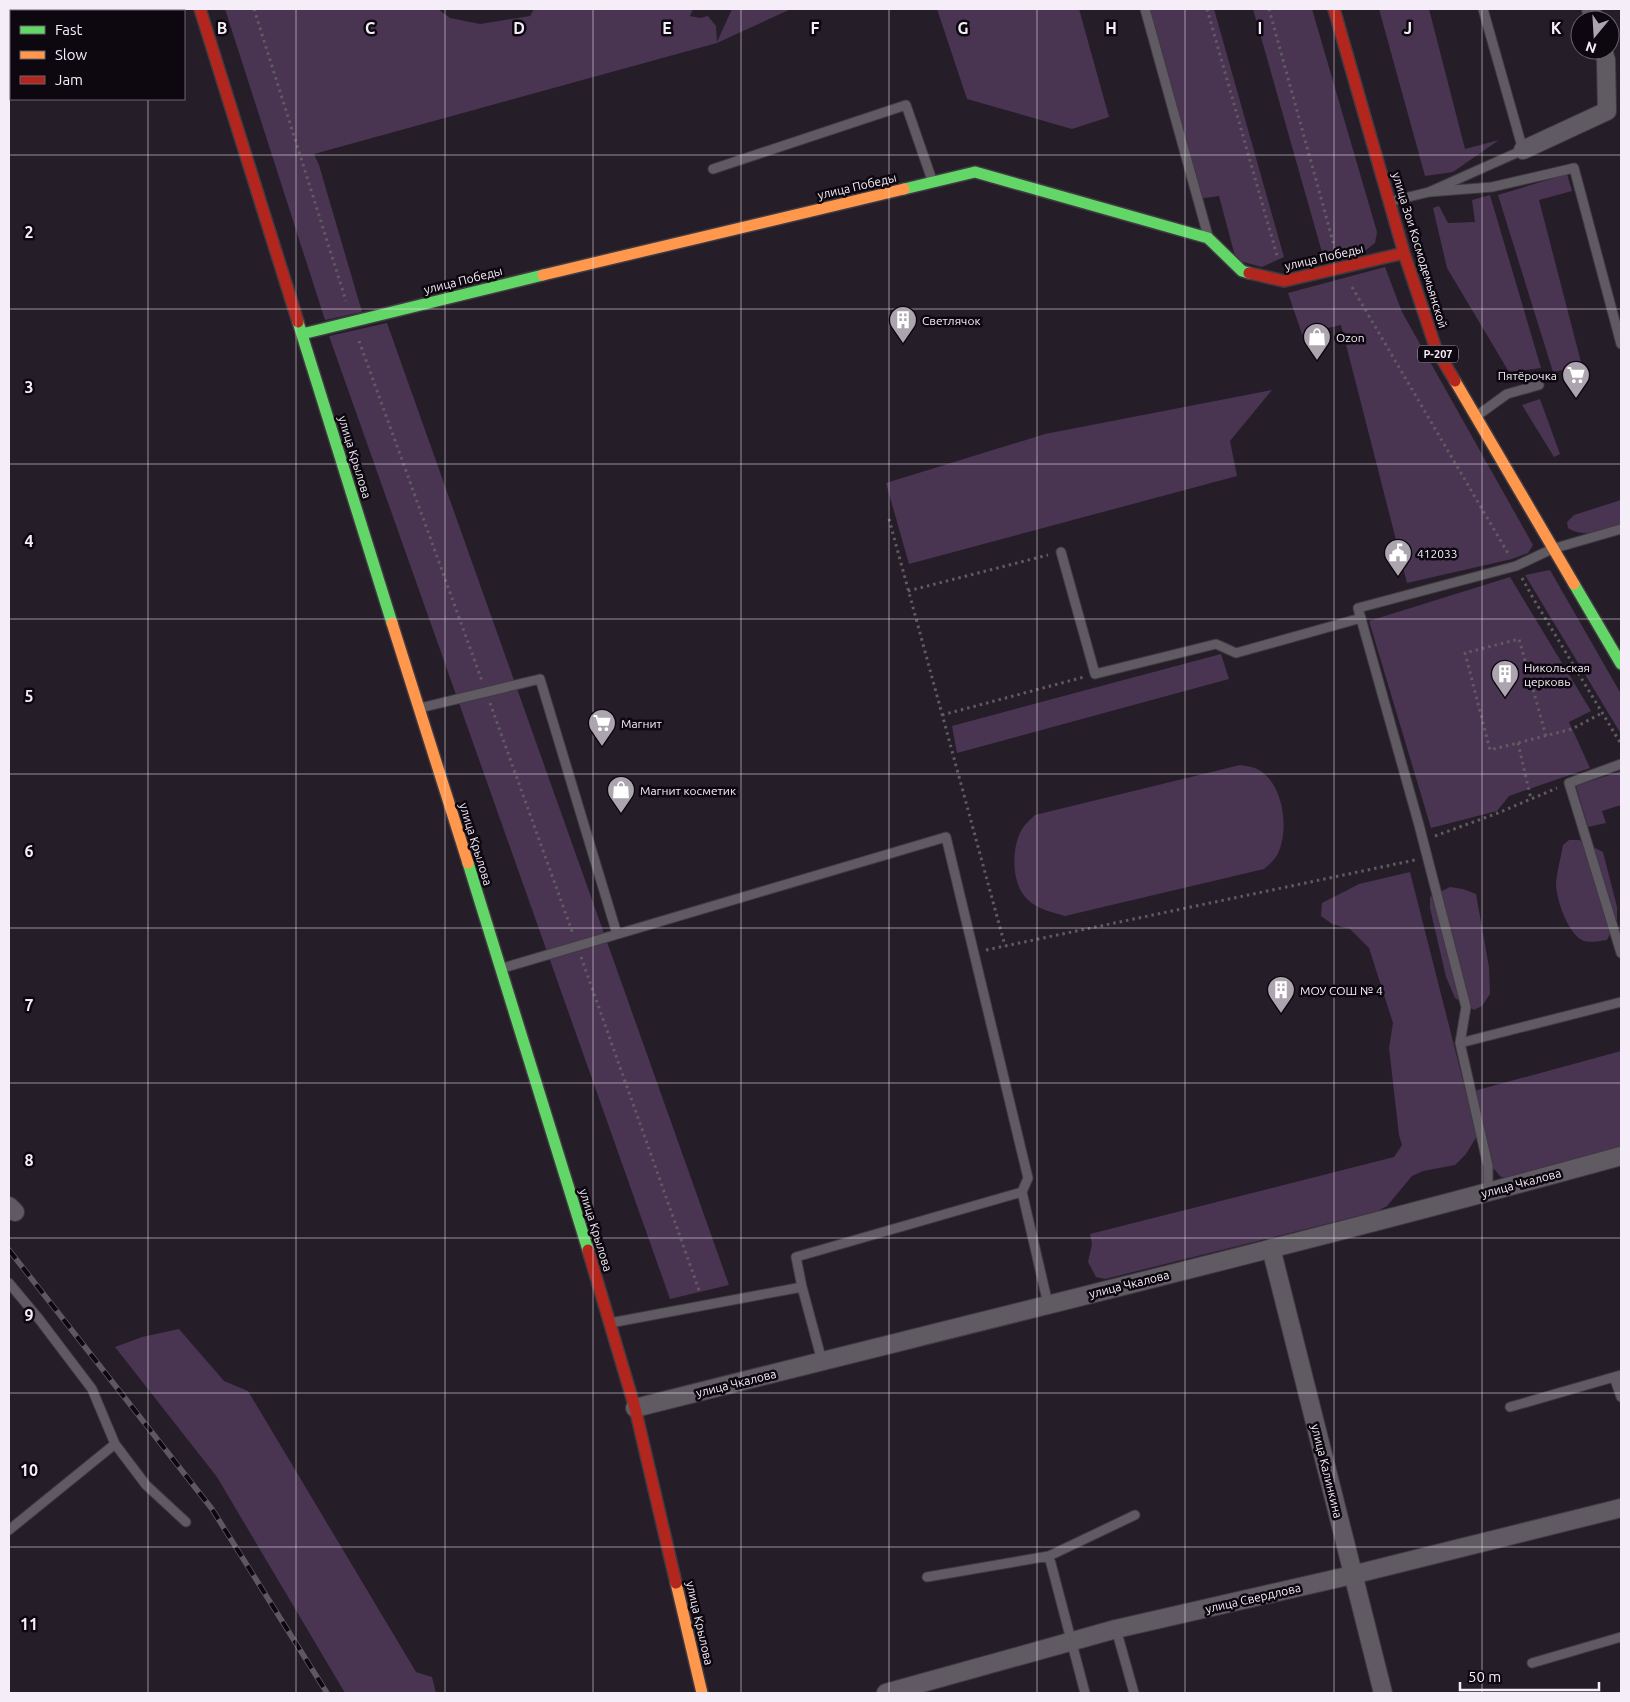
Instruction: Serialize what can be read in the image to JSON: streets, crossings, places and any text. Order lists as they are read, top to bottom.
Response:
{
  "streets": {
    "street": [
      "улица Победы",
      "улица Зои Космодемьянской",
      "Р-207",
      "улица Крылова",
      "улица Чкалова",
      "улица Калинкина",
      "улица Свердлова"
    ]
  },
  "crossings": [
    ["улица Победы", "улица Зои Космодемьянской"],
    ["улица Победы", "улица Крылова"],
    ["улица Крылова", "улица Чкалова"],
    ["улица Чкалова", "улица Калинкина"],
    ["улица Калинкина", "улица Свердлова"]
  ],
  "places": {
    "building": ["Светлячок", "Никольская церковь", "МОУ СОШ № 4"],
    "shop": ["Ozon", "Магнит косметик"],
    "supermarket": ["Пятёрочка", "Магнит"],
    "public building": ["412033"]
  },
  "legend": ["Fast", "Slow", "Jam"],
  "scale_bar": "50 m",
  "north": "bottom",
  "grid": {
    "columns": [
      "B",
      "C",
      "D",
      "E",
      "F",
      "G",
      "H",
      "I",
      "J",
      "K"
    ],
    "rows": [
      "2",
      "3",
      "4",
      "5",
      "6",
      "7",
      "8",
      "9",
      "10",
      "11"
    ]
  }
}
